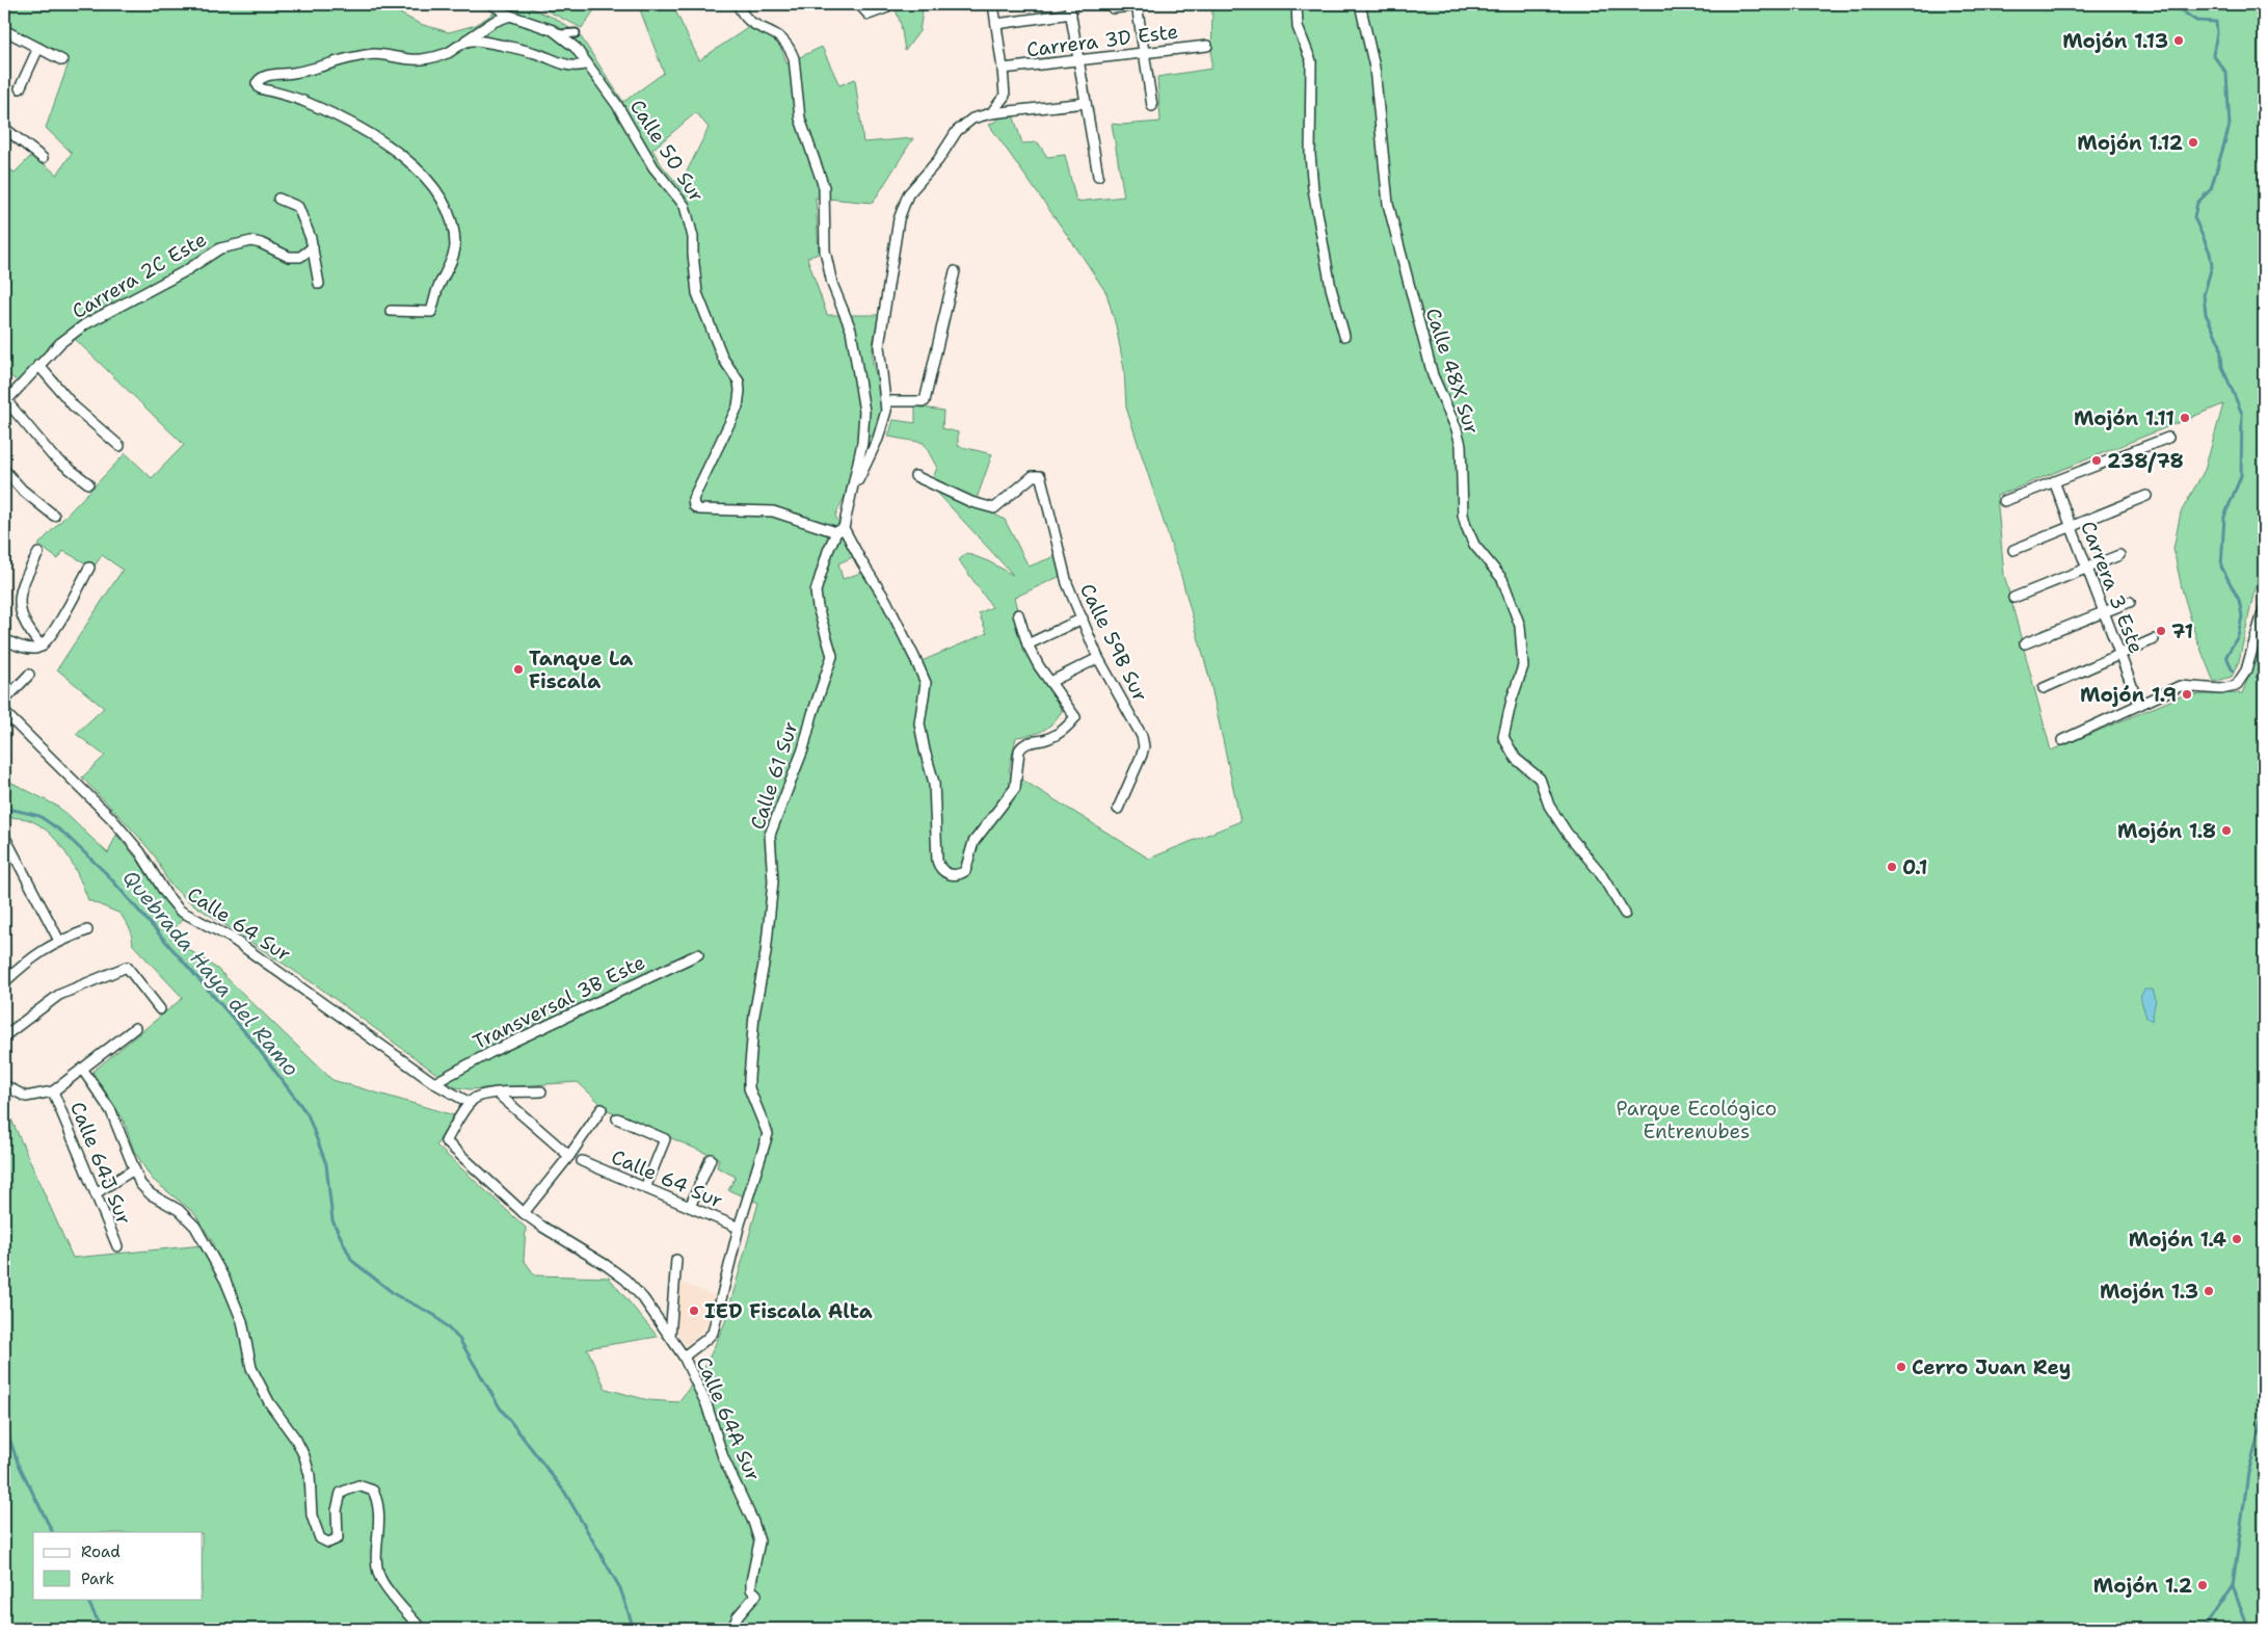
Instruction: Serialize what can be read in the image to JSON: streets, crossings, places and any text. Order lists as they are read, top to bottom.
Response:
{
  "streets": {
    "street": [
      "Carrera 3D Este",
      "Calle 50 Sur",
      "Carrera 2C Este",
      "Calle 48X Sur",
      "Carrera 3 Este",
      "Calle 59B Sur",
      "Calle 61 Sur",
      "Calle 64 Sur",
      "Transversal 3B Este",
      "Calle 64J Sur",
      "Calle 64A Sur"
    ]
  },
  "crossings": [
    ["Calle 50 Sur", "Calle 61 Sur"],
    ["Calle 61 Sur", "Calle 64 Sur"],
    ["Calle 64 Sur", "Transversal 3B Este"],
    ["Calle 64 Sur", "Calle 64A Sur"]
  ],
  "water": ["Quebrada Haya del Ramo"],
  "parks": ["Parque Ecológico Entrenubes"],
  "places": [
    "Mojón 1.13",
    "Mojón 1.12",
    "Mojón 1.11",
    "238/78",
    "71",
    "Tanque La Fiscala",
    "Mojón 1.9",
    "Mojón 1.8",
    "0.1",
    "Mojón 1.4",
    "Mojón 1.3",
    "IED Fiscala Alta",
    "Cerro Juan Rey",
    "Mojón 1.2"
  ],
  "legend": ["Road", "Park"]
}
